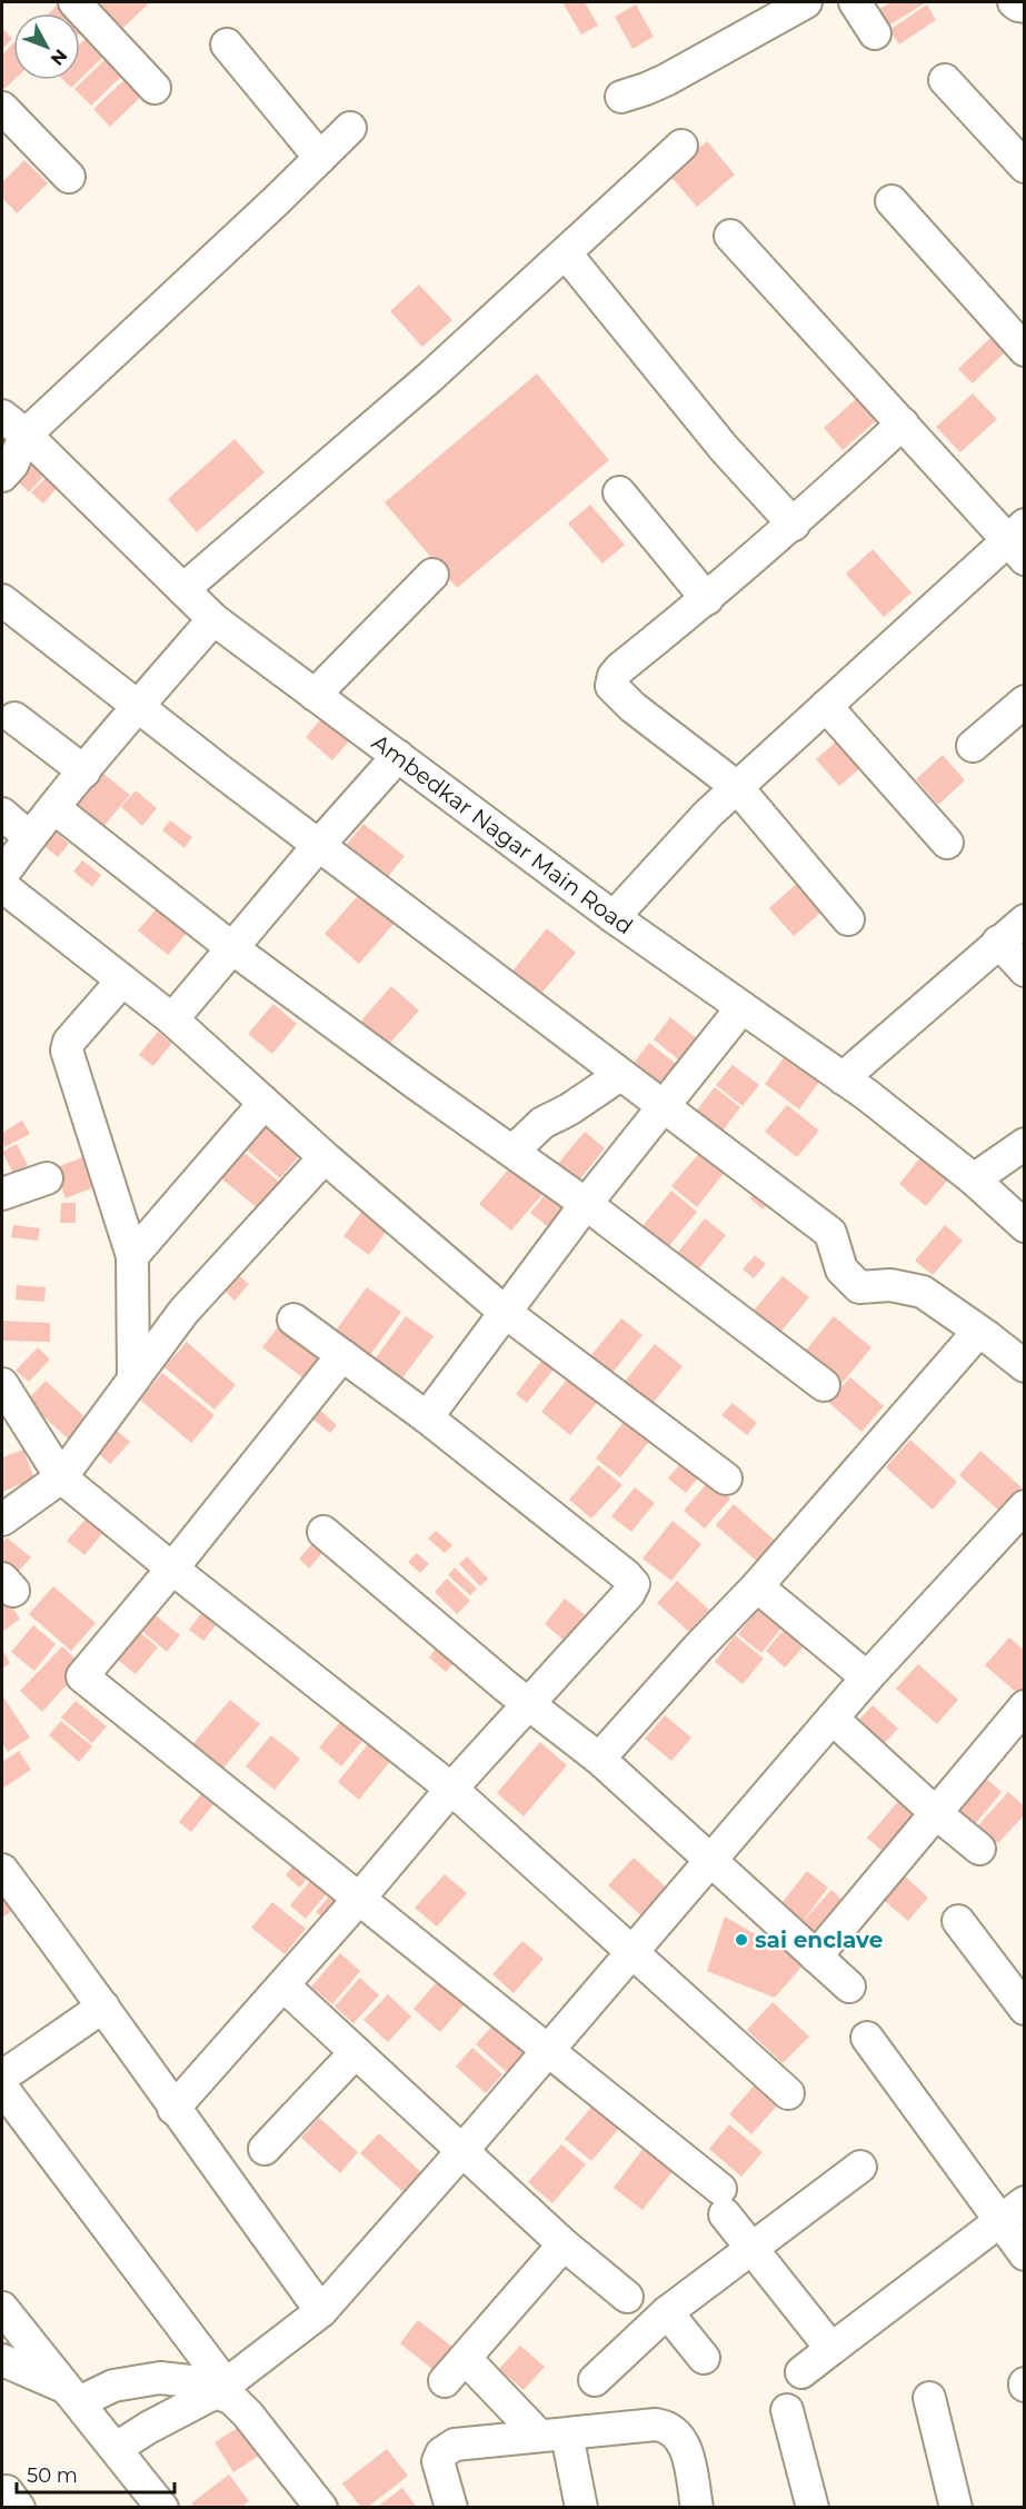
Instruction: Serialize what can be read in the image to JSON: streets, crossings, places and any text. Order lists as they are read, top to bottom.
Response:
{
  "streets": {
    "street": ["Ambedkar Nagar Main Road"]
  },
  "places": ["sai enclave"],
  "scale_bar": "50 m",
  "north": "bottom right"
}
